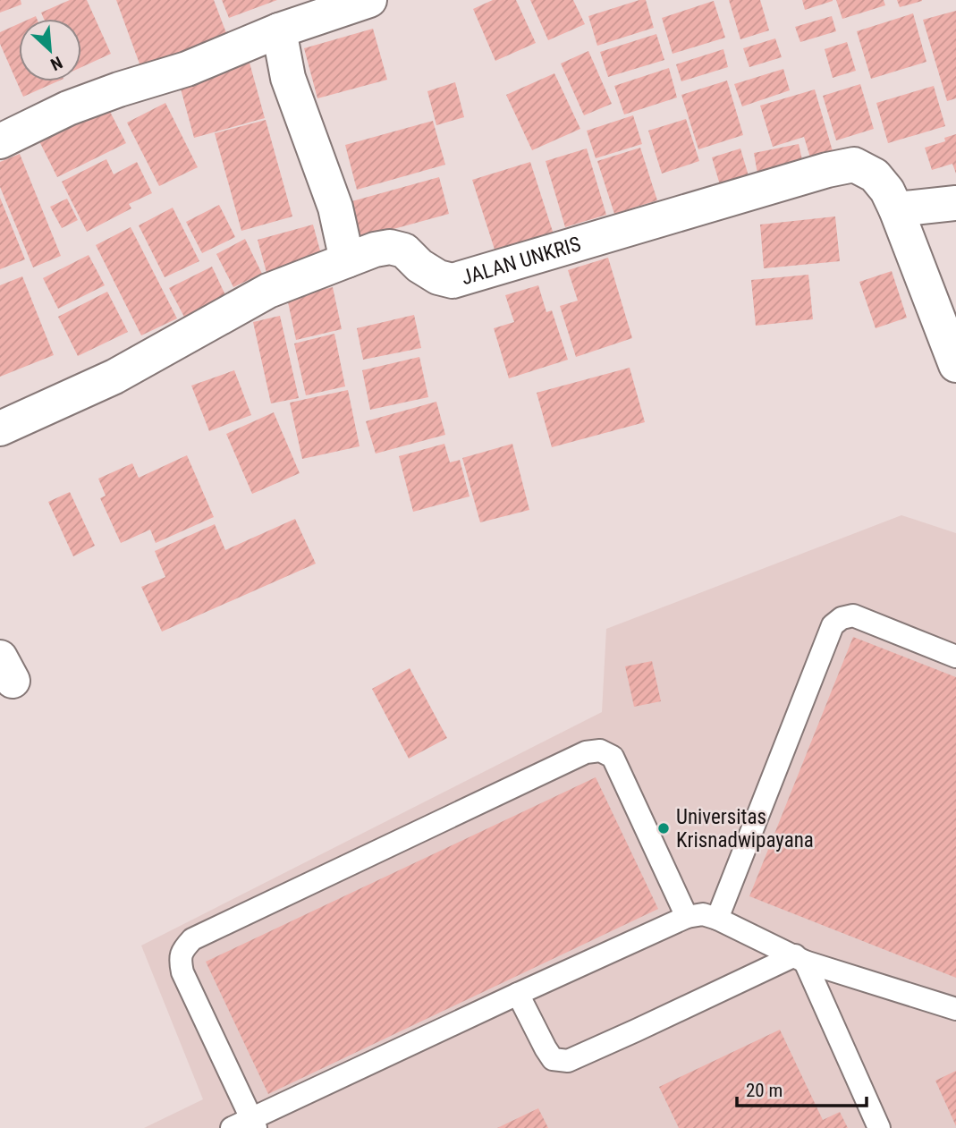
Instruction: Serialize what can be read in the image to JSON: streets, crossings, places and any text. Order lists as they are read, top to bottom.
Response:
{
  "streets": {
    "street": ["JALAN UNKRIS"]
  },
  "places": ["Universitas Krisnadwipayana"],
  "scale_bar": "20 m",
  "north": "bottom right"
}
